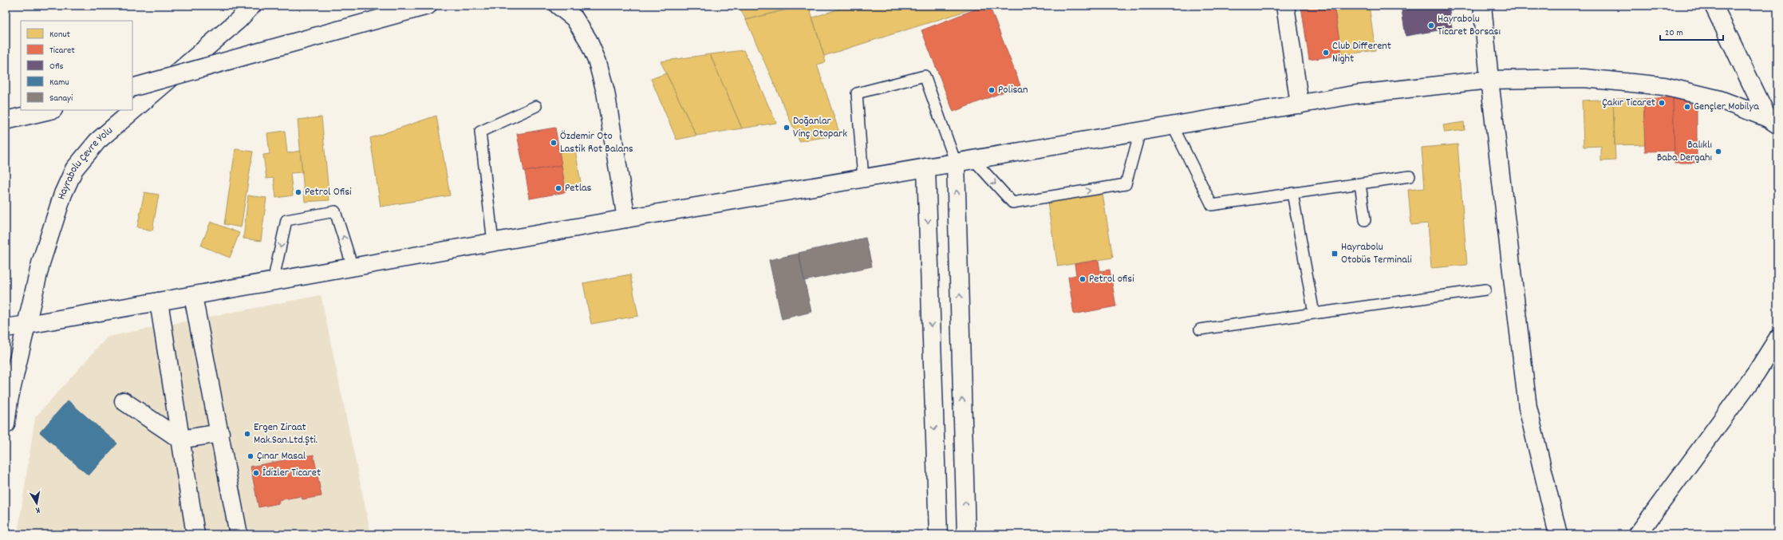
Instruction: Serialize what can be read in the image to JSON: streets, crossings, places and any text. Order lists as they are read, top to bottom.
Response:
{
  "streets": {
    "main road": ["Hayrabolu Çevre Yolu"]
  },
  "places": {
    "other": [
      "Hayrabolu Ticaret Borsası",
      "Club Different Night",
      "Polisan",
      "Çakır Ticaret",
      "Gençler Mobilya",
      "Doğanlar Vinç Otopark",
      "Özdemir Oto Lastik Rot Balans",
      "Balıklı Baba Dergahı",
      "Petlas",
      "Petrol Ofisi",
      "Petrol ofisi",
      "Ergen Ziraat Mak.San.Ltd.Şti.",
      "Çınar Masal",
      "İdizler Ticaret"
    ],
    "transit": ["Hayrabolu Otobüs Terminali"]
  },
  "legend": [
    "Konut",
    "Ticaret",
    "Ofis",
    "Kamu",
    "Sanayi"
  ],
  "scale_bar": "20 m",
  "north": "bottom"
}
